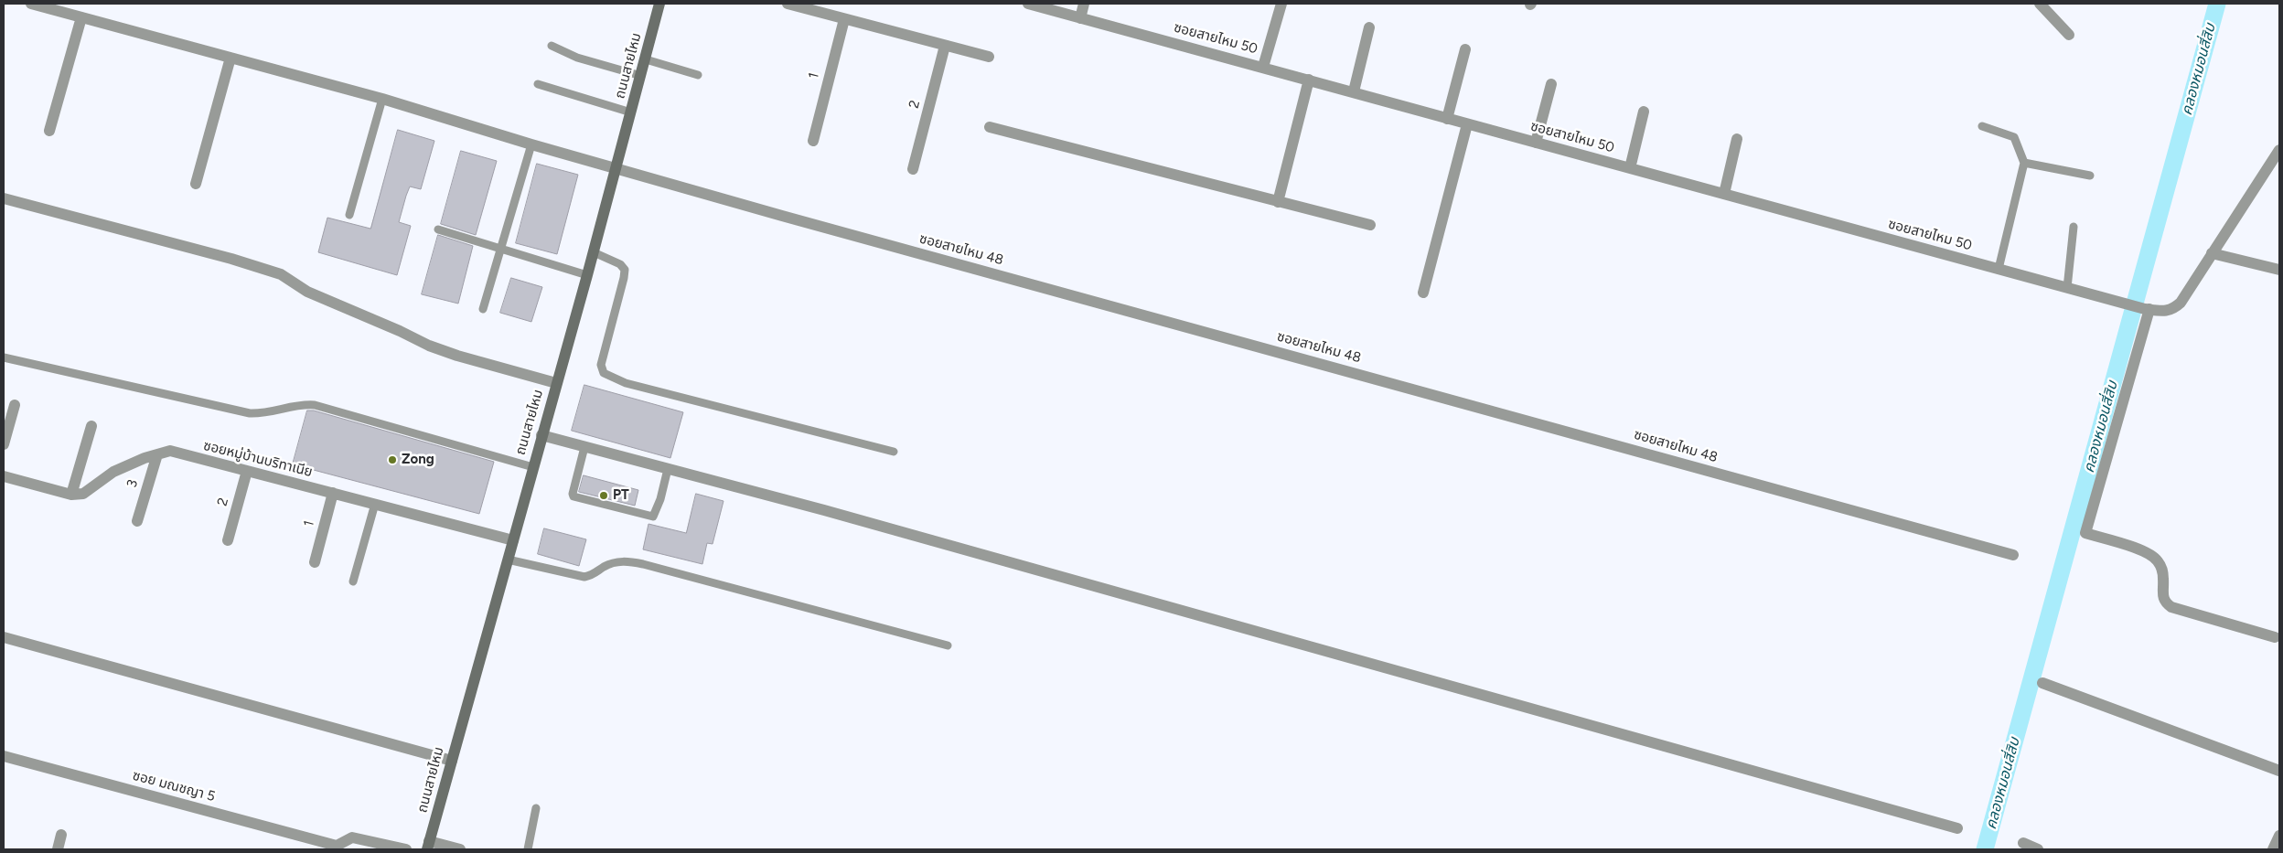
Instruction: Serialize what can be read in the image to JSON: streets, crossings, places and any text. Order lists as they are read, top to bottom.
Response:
{
  "streets": {
    "main road": ["ถนนสายไหม"],
    "street": [
      "ซอยสายไหม 50",
      "1",
      "2",
      "ซอยสายไหม 48",
      "ซอยหมู่บ้านบริทาเนีย",
      "3",
      "ซอย มณชญา 5"
    ]
  },
  "crossings": [
    ["ถนนสายไหม", "ซอยสายไหม 48"],
    ["ถนนสายไหม", "ซอยหมู่บ้านบริทาเนีย"],
    ["1", "ซอยหมู่บ้านบริทาเนีย"],
    ["2", "ซอยหมู่บ้านบริทาเนีย"],
    ["ซอยหมู่บ้านบริทาเนีย", "3"]
  ],
  "water": ["คลองหมอนสี่สิบ"],
  "places": ["Zong", "PT"]
}
